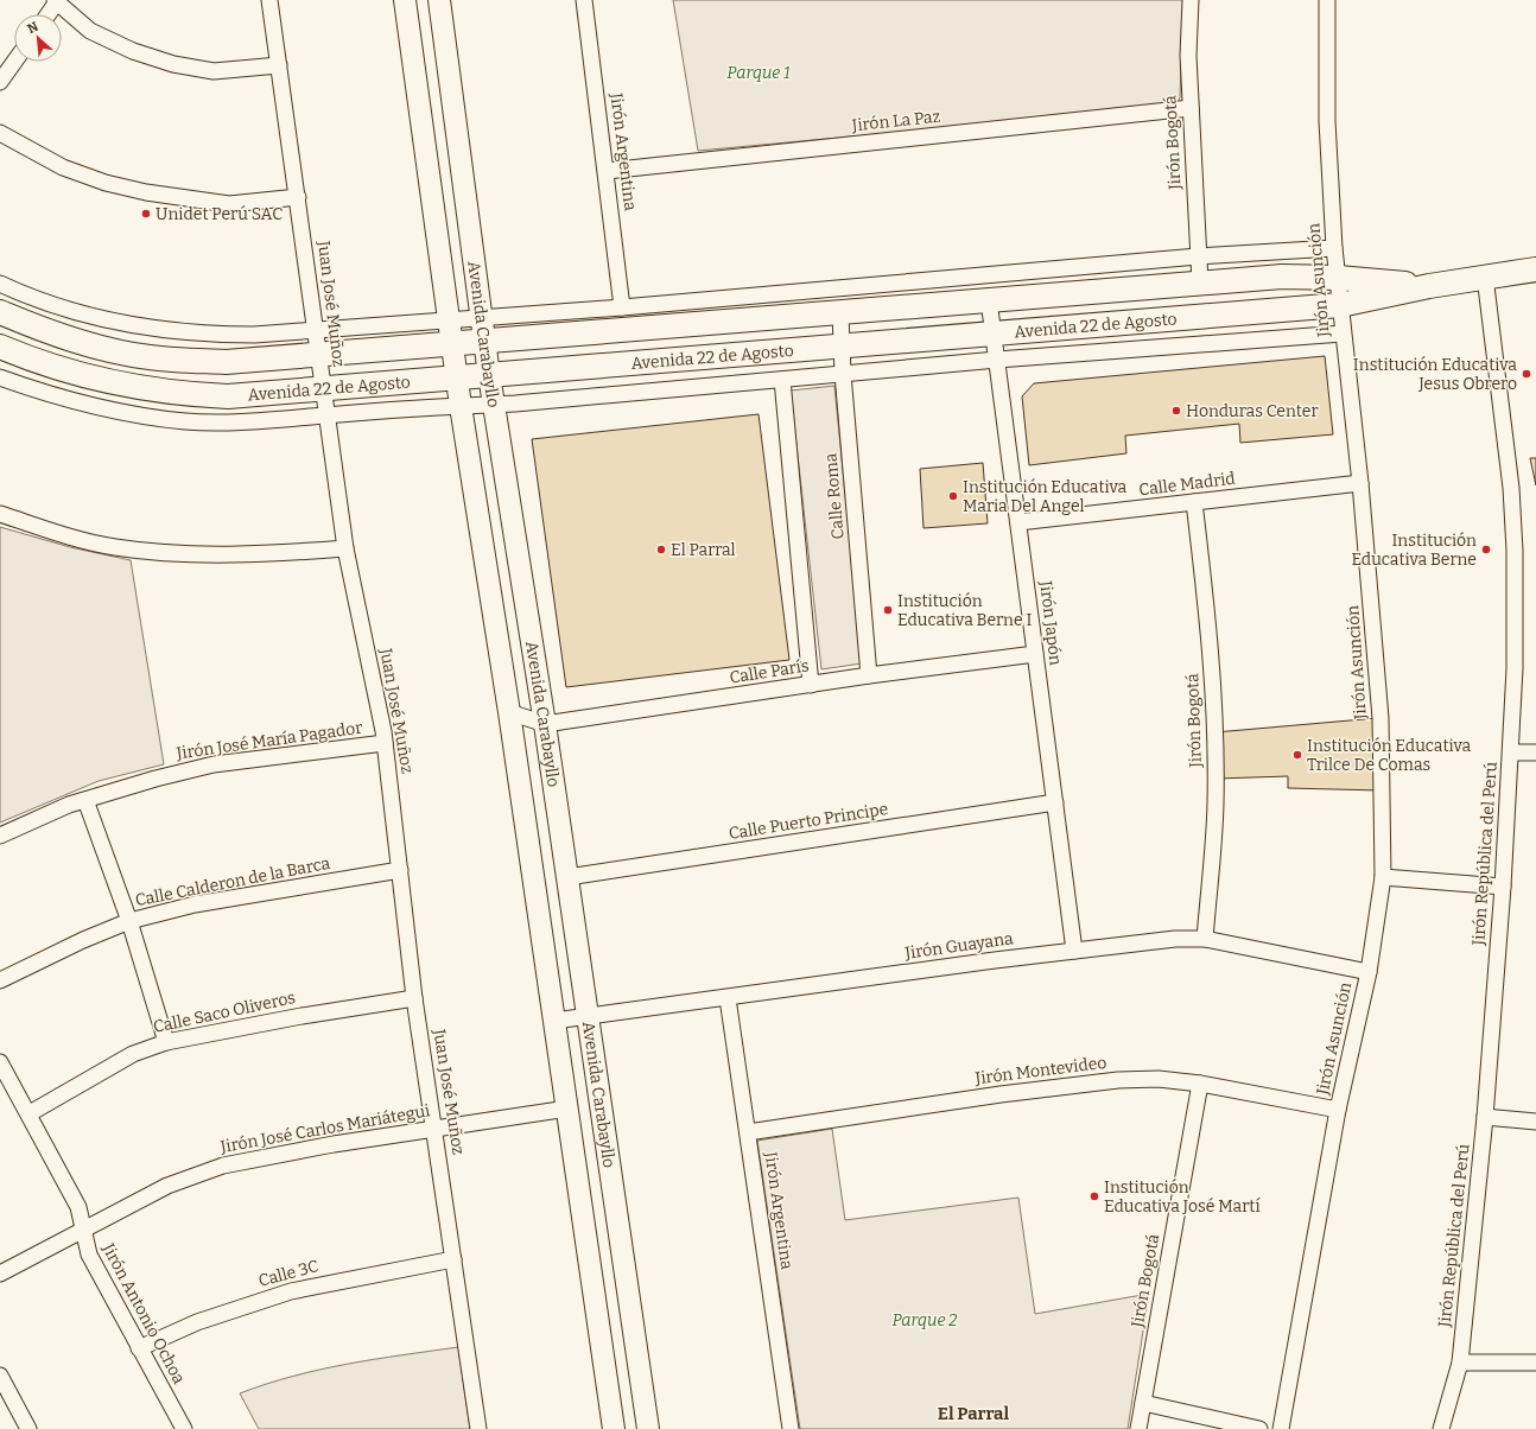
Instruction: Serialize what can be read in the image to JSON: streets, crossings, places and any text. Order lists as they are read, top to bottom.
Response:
{
  "streets": {
    "main road": ["Avenida 22 de Agosto", "Avenida Carabayllo"],
    "street": [
      "Jirón La Paz",
      "Jirón Bogotá",
      "Jirón Argentina",
      "Jirón Asunción",
      "Juan José Muñoz",
      "Calle Madrid",
      "Calle Roma",
      "Jirón Japón",
      "Calle París",
      "Jirón José María Pagador",
      "Calle Puerto Principe",
      "Jirón República del Perú",
      "Calle Calderon de la Barca",
      "Jirón Guayana",
      "Calle Saco Oliveros",
      "Jirón Montevideo",
      "Jirón José Carlos Mariátegui",
      "Calle 3C",
      "Jirón Antonio Ochoa"
    ]
  },
  "crossings": [
    ["Jirón La Paz", "Jirón Bogotá"],
    ["Jirón La Paz", "Jirón Argentina"],
    ["Jirón Bogotá", "Avenida 22 de Agosto"],
    ["Jirón Bogotá", "Calle Madrid"],
    ["Jirón Bogotá", "Jirón Guayana"],
    ["Jirón Bogotá", "Jirón Montevideo"],
    ["Jirón Argentina", "Avenida 22 de Agosto"],
    ["Jirón Argentina", "Jirón Guayana"],
    ["Jirón Argentina", "Jirón Montevideo"],
    ["Jirón Asunción", "Avenida 22 de Agosto"],
    ["Jirón Asunción", "Calle Madrid"],
    ["Jirón Asunción", "Jirón Guayana"],
    ["Jirón Asunción", "Jirón Montevideo"],
    ["Juan José Muñoz", "Avenida 22 de Agosto"],
    ["Juan José Muñoz", "Jirón José María Pagador"],
    ["Juan José Muñoz", "Calle Calderon de la Barca"],
    ["Juan José Muñoz", "Calle Saco Oliveros"],
    ["Juan José Muñoz", "Jirón José Carlos Mariátegui"],
    ["Juan José Muñoz", "Calle 3C"],
    ["Avenida 22 de Agosto", "Avenida Carabayllo"],
    ["Avenida 22 de Agosto", "Calle Roma"],
    ["Avenida 22 de Agosto", "Jirón Japón"],
    ["Avenida 22 de Agosto", "Jirón República del Perú"],
    ["Avenida Carabayllo", "Calle París"],
    ["Avenida Carabayllo", "Calle Puerto Principe"],
    ["Avenida Carabayllo", "Jirón Guayana"],
    ["Avenida Carabayllo", "Jirón José Carlos Mariátegui"],
    ["Calle Madrid", "Jirón Japón"],
    ["Calle Roma", "Calle París"],
    ["Jirón Japón", "Calle París"],
    ["Jirón Japón", "Calle Puerto Principe"],
    ["Jirón Japón", "Jirón Guayana"],
    ["Calle Saco Oliveros", "Jirón Antonio Ochoa"],
    ["Jirón José Carlos Mariátegui", "Jirón Antonio Ochoa"],
    ["Calle 3C", "Jirón Antonio Ochoa"]
  ],
  "districts": ["El Parral"],
  "parks": ["Parque 1", "Parque 2"],
  "places": [
    "Unidet Perú SAC",
    "Institución Educativa Jesus Obrero",
    "Honduras Center",
    "Institución Educativa Maria Del Angel",
    "El Parral",
    "Institución Educativa Berne",
    "Institución Educativa Berne I",
    "Institución Educativa Trilce De Comas",
    "Institución Educativa José Martí"
  ],
  "north": "top left"
}
